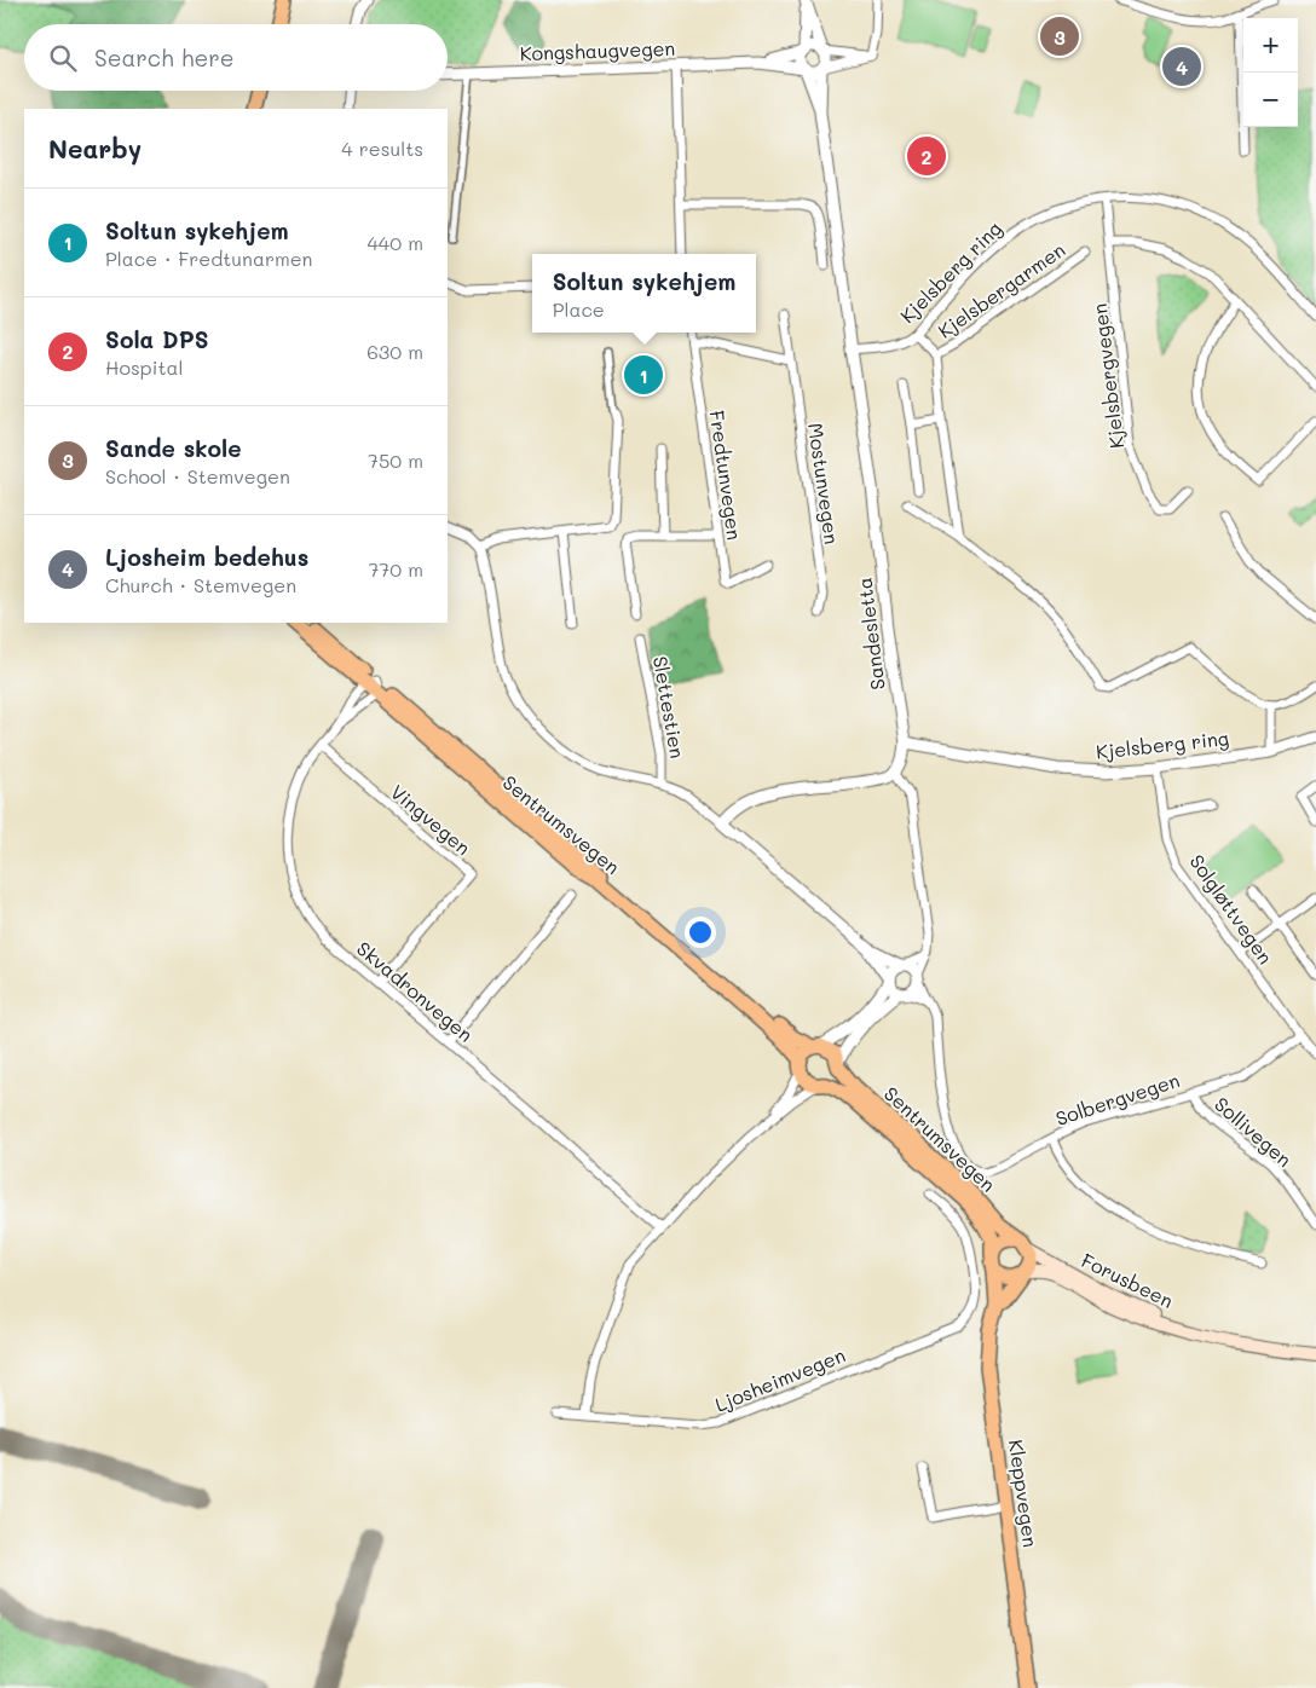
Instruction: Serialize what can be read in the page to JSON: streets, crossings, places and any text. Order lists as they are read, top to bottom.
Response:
{
  "streets": {
    "main road": ["Sentrumsvegen", "Forusbeen", "Kleppvegen"],
    "street": [
      "Kongshaugvegen",
      "Kjelsberg ring",
      "Kjelsbergarmen",
      "Kjelsbergvegen",
      "Fredtunvegen",
      "Mostunvegen",
      "Sandesletta",
      "Slettestien",
      "Vingvegen",
      "Solgløttvegen",
      "Skvadronvegen",
      "Solbergvegen",
      "Sollivegen",
      "Ljosheimvegen"
    ]
  },
  "crossings": [
    ["Kongshaugvegen", "Sandesletta"],
    ["Kjelsberg ring", "Kjelsbergvegen"],
    ["Kjelsberg ring", "Sandesletta"],
    ["Kjelsberg ring", "Solgløttvegen"],
    ["Vingvegen", "Skvadronvegen"],
    ["Sentrumsvegen", "Skvadronvegen"],
    ["Sentrumsvegen", "Forusbeen"],
    ["Sentrumsvegen", "Kleppvegen"],
    ["Solgløttvegen", "Solbergvegen"],
    ["Solbergvegen", "Sollivegen"],
    ["Forusbeen", "Kleppvegen"]
  ],
  "page": {
    "pins": [
      "3",
      "4",
      "2",
      "1"
    ],
    "map_buttons": ["+", "−"],
    "search": "Search here",
    "heading": ["Nearby", "4 results"],
    "list": [
      {
        "mark": "1",
        "name": "Soltun sykehjem",
        "note": "Place · Fredtunarmen",
        "value": "440 m"
      },
      {
        "mark": "2",
        "name": "Sola DPS",
        "note": "Hospital",
        "value": "630 m"
      },
      {
        "mark": "3",
        "name": "Sande skole",
        "note": "School · Stemvegen",
        "value": "750 m"
      },
      {
        "mark": "4",
        "name": "Ljosheim bedehus",
        "note": "Church · Stemvegen",
        "value": "770 m"
      }
    ],
    "popup": ["Soltun sykehjem", "Place"]
  }
}
